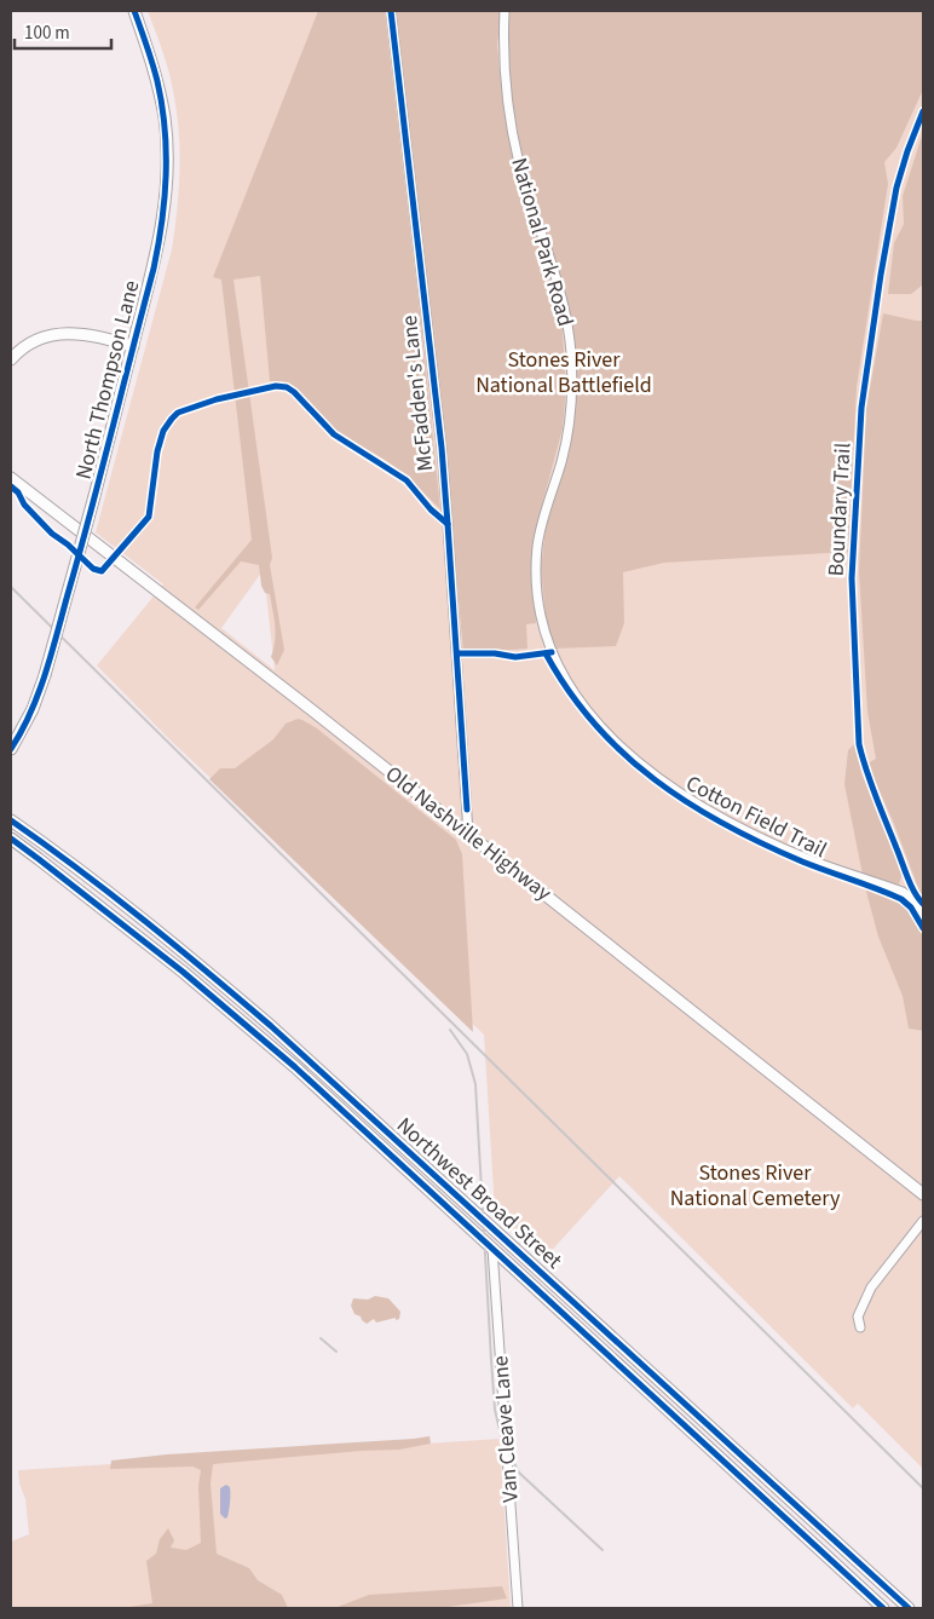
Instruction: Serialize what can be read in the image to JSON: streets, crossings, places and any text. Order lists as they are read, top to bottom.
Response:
{
  "streets": {
    "main road": ["North Thompson Lane", "Old Nashville Highway", "Northwest Broad Street"],
    "street": ["National Park Road", "McFadden's Lane", "Van Cleave Lane"],
    "cycle path": ["Boundary Trail", "Cotton Field Trail"]
  },
  "crossings": [
    ["McFadden's Lane", "Old Nashville Highway"],
    ["Northwest Broad Street", "Van Cleave Lane"]
  ],
  "parks": ["Stones River National Battlefield", "Stones River National Cemetery"],
  "scale_bar": "100 m"
}
